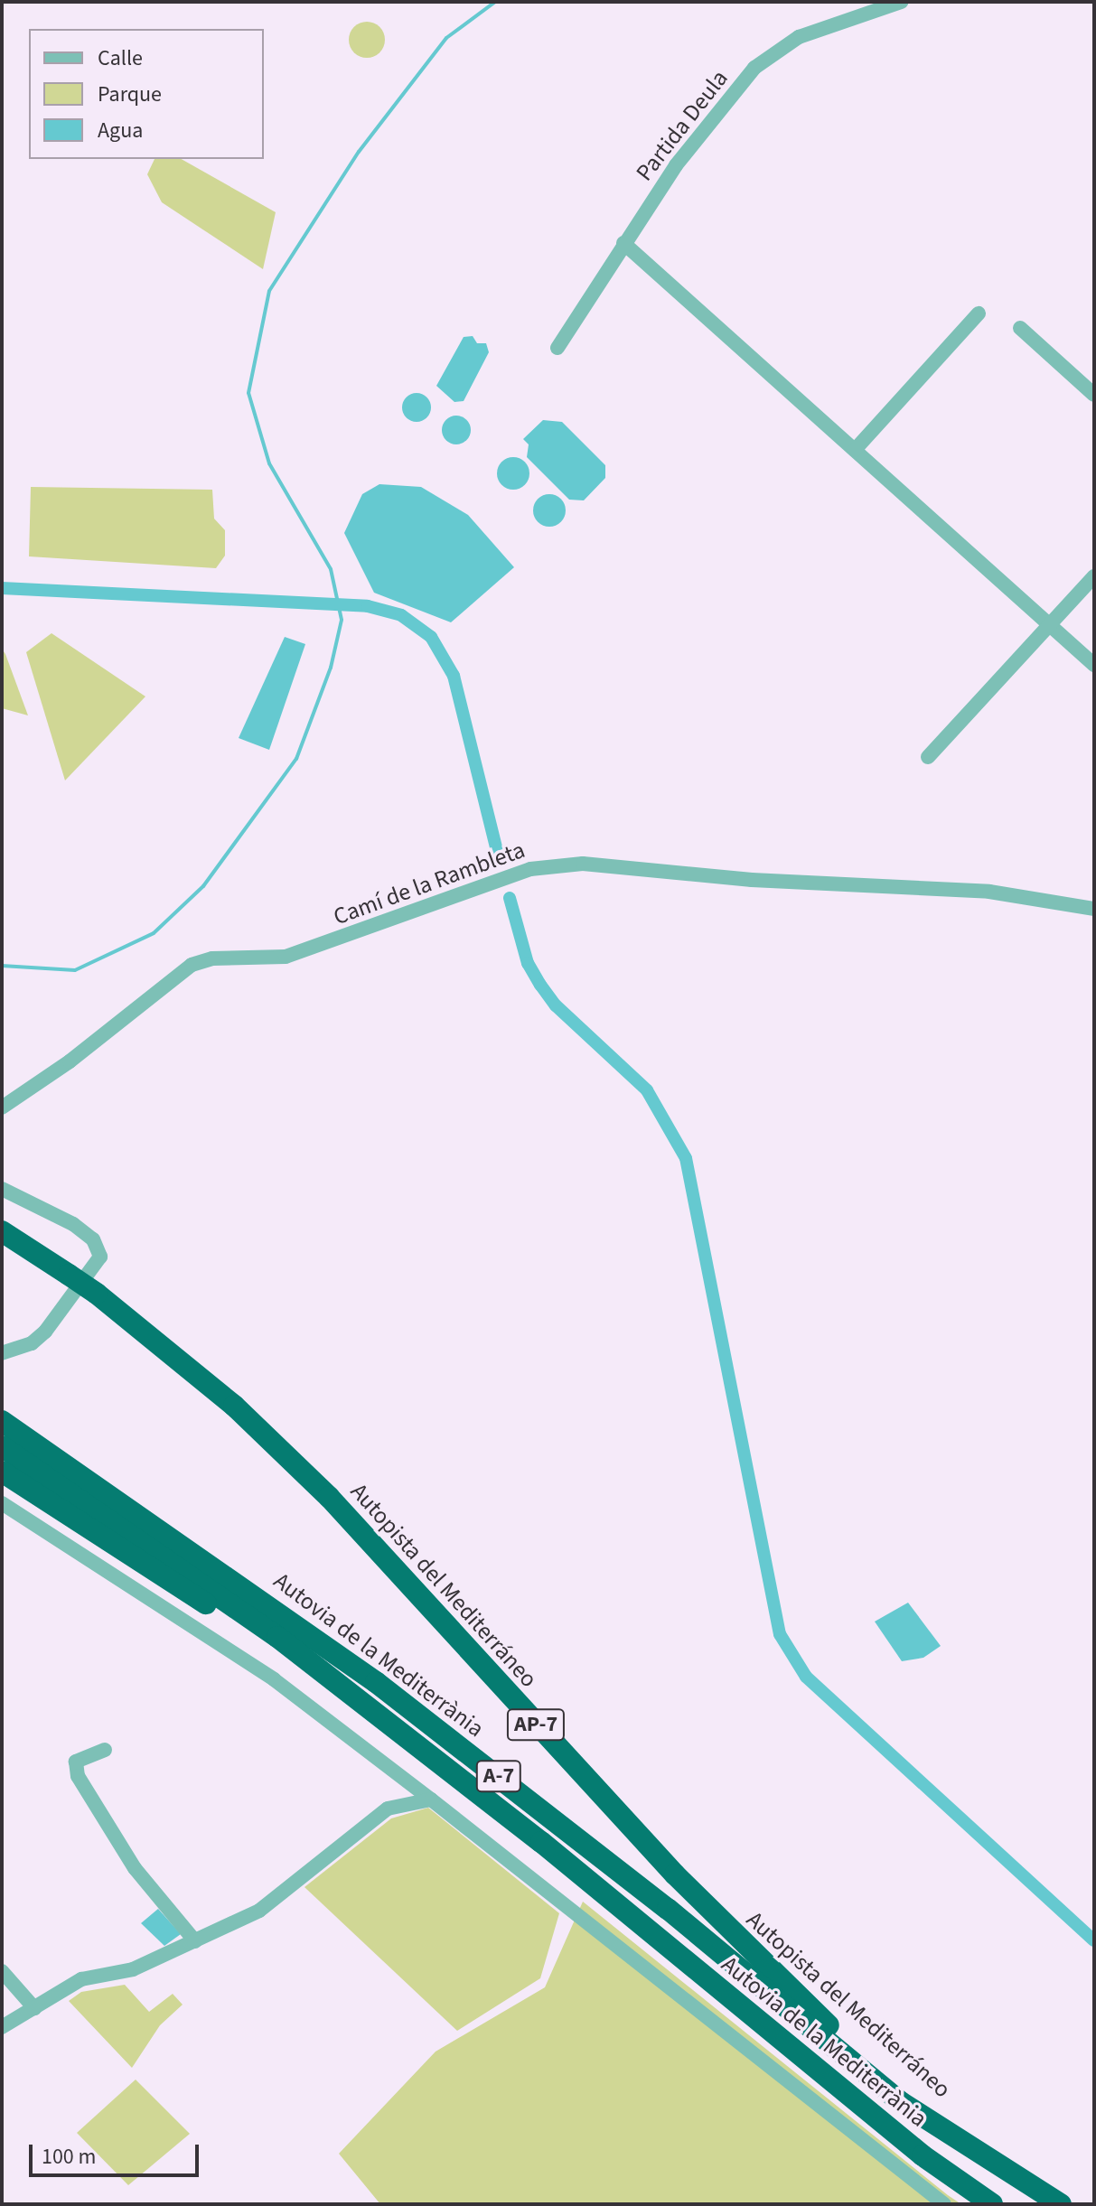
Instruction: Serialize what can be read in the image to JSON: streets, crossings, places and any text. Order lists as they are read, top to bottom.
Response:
{
  "streets": {
    "highway": [
      "Autopista del Mediterráneo",
      "Autovia de la Mediterrània",
      "AP-7",
      "A-7"
    ],
    "street": ["Partida Deula", "Camí de la Rambleta"]
  },
  "crossings": [
    ["Autopista del Mediterráneo", "Autovia de la Mediterrània"]
  ],
  "legend": ["Calle", "Parque", "Agua"],
  "scale_bar": "100 m"
}
